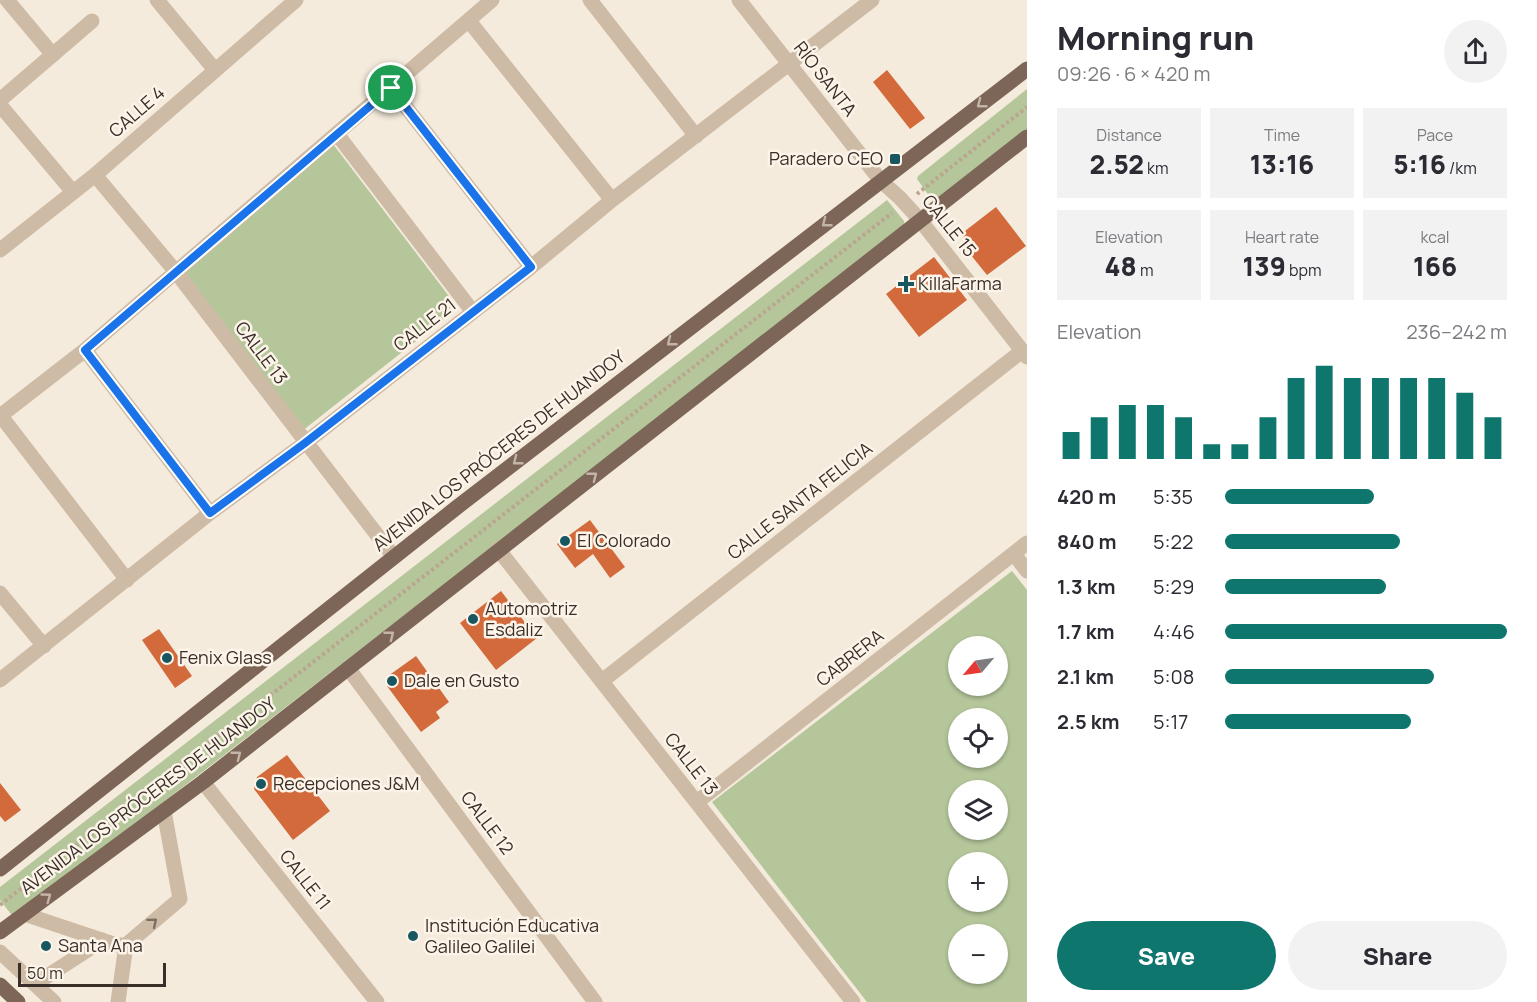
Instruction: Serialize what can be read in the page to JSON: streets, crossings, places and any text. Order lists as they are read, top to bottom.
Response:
{
  "streets": {
    "main road": ["AVENIDA LOS PRÓCERES DE HUANDOY"],
    "street": [
      "RÍO SANTA",
      "CALLE 4",
      "CALLE 15",
      "CALLE 21",
      "CALLE 13",
      "CALLE SANTA FELICIA",
      "CABRERA",
      "CALLE 12",
      "CALLE 11"
    ]
  },
  "crossings": [
    ["RÍO SANTA", "CALLE 15"],
    ["RÍO SANTA", "CALLE 21"],
    ["RÍO SANTA", "AVENIDA LOS PRÓCERES DE HUANDOY"],
    ["CALLE 4", "CALLE 13"],
    ["CALLE 15", "AVENIDA LOS PRÓCERES DE HUANDOY"],
    ["CALLE 15", "CALLE SANTA FELICIA"],
    ["CALLE 21", "CALLE 13"],
    ["CALLE 13", "AVENIDA LOS PRÓCERES DE HUANDOY"],
    ["CALLE 13", "CALLE SANTA FELICIA"],
    ["CALLE 13", "CABRERA"],
    ["AVENIDA LOS PRÓCERES DE HUANDOY", "CALLE 12"],
    ["AVENIDA LOS PRÓCERES DE HUANDOY", "CALLE 11"]
  ],
  "places": {
    "transit": ["Paradero CEO"],
    "health": ["KillaFarma"],
    "other": [
      "El Colorado",
      "Automotriz Esdaliz",
      "Fenix Glass",
      "Dale en Gusto",
      "Recepciones J&M",
      "Institución Educativa Galileo Galilei",
      "Santa Ana"
    ]
  },
  "scale_bar": "50 m",
  "north": "bottom left",
  "page": {
    "heading": ["Morning run", "09:26 · 6 × 420 m"],
    "stats": [
      ["Distance", "2.52 km"],
      ["Time", "13:16"],
      ["Pace", "5:16 /km"],
      ["Elevation", "48 m"],
      ["Heart rate", "139 bpm"],
      ["kcal", "166"]
    ],
    "chart": ["Elevation", "236–242 m"],
    "list": [
      {
        "name": "420 m",
        "note": "5:35"
      },
      {
        "name": "840 m",
        "note": "5:22"
      },
      {
        "name": "1.3 km",
        "note": "5:29"
      },
      {
        "name": "1.7 km",
        "note": "4:46"
      },
      {
        "name": "2.1 km",
        "note": "5:08"
      },
      {
        "name": "2.5 km",
        "note": "5:17"
      }
    ],
    "map_buttons": ["+", "−"],
    "buttons": ["Save", "Share"],
    "scale": "50 m"
  }
}
